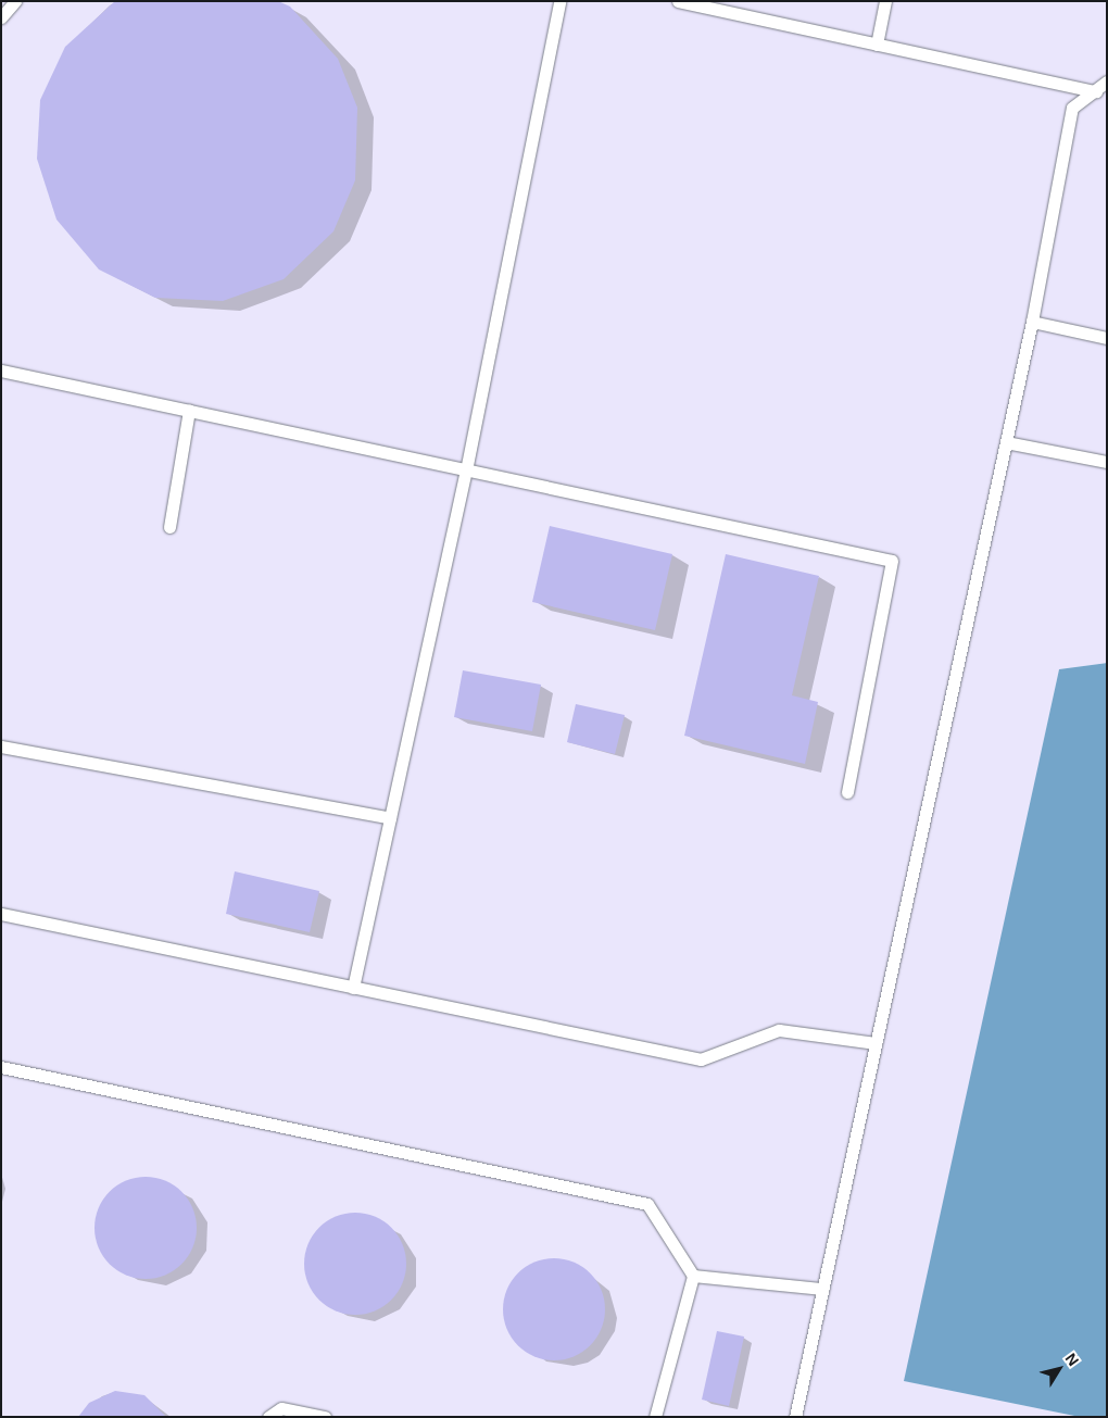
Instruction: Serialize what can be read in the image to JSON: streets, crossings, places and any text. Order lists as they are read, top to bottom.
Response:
{
  "north": "top right"
}
